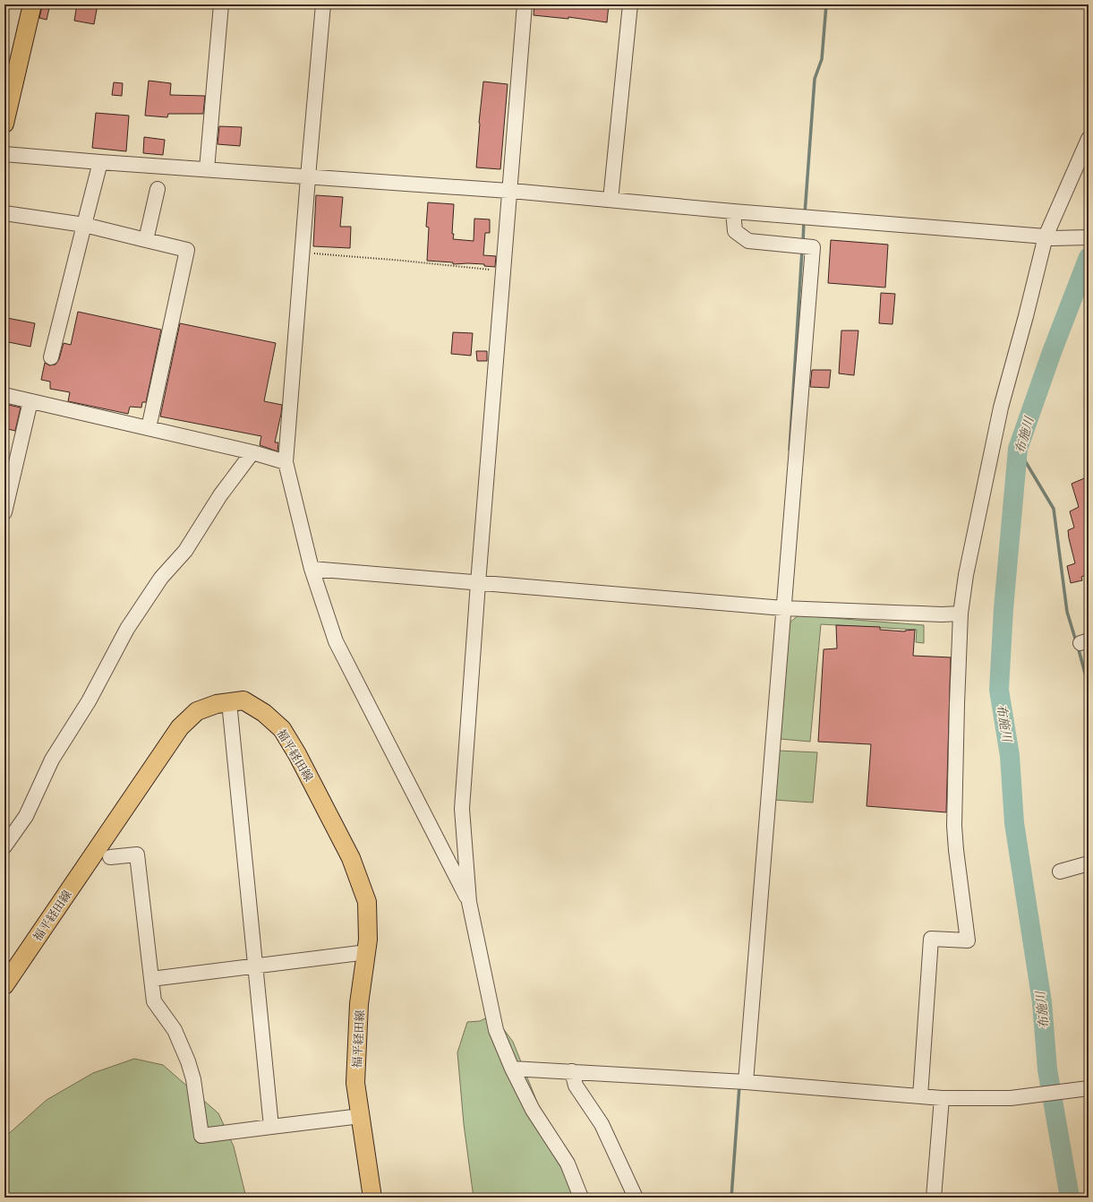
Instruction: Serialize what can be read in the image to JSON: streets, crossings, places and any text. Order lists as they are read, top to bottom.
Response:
{
  "streets": {
    "main road": ["福平経田線"]
  },
  "water": ["布施川"]
}
